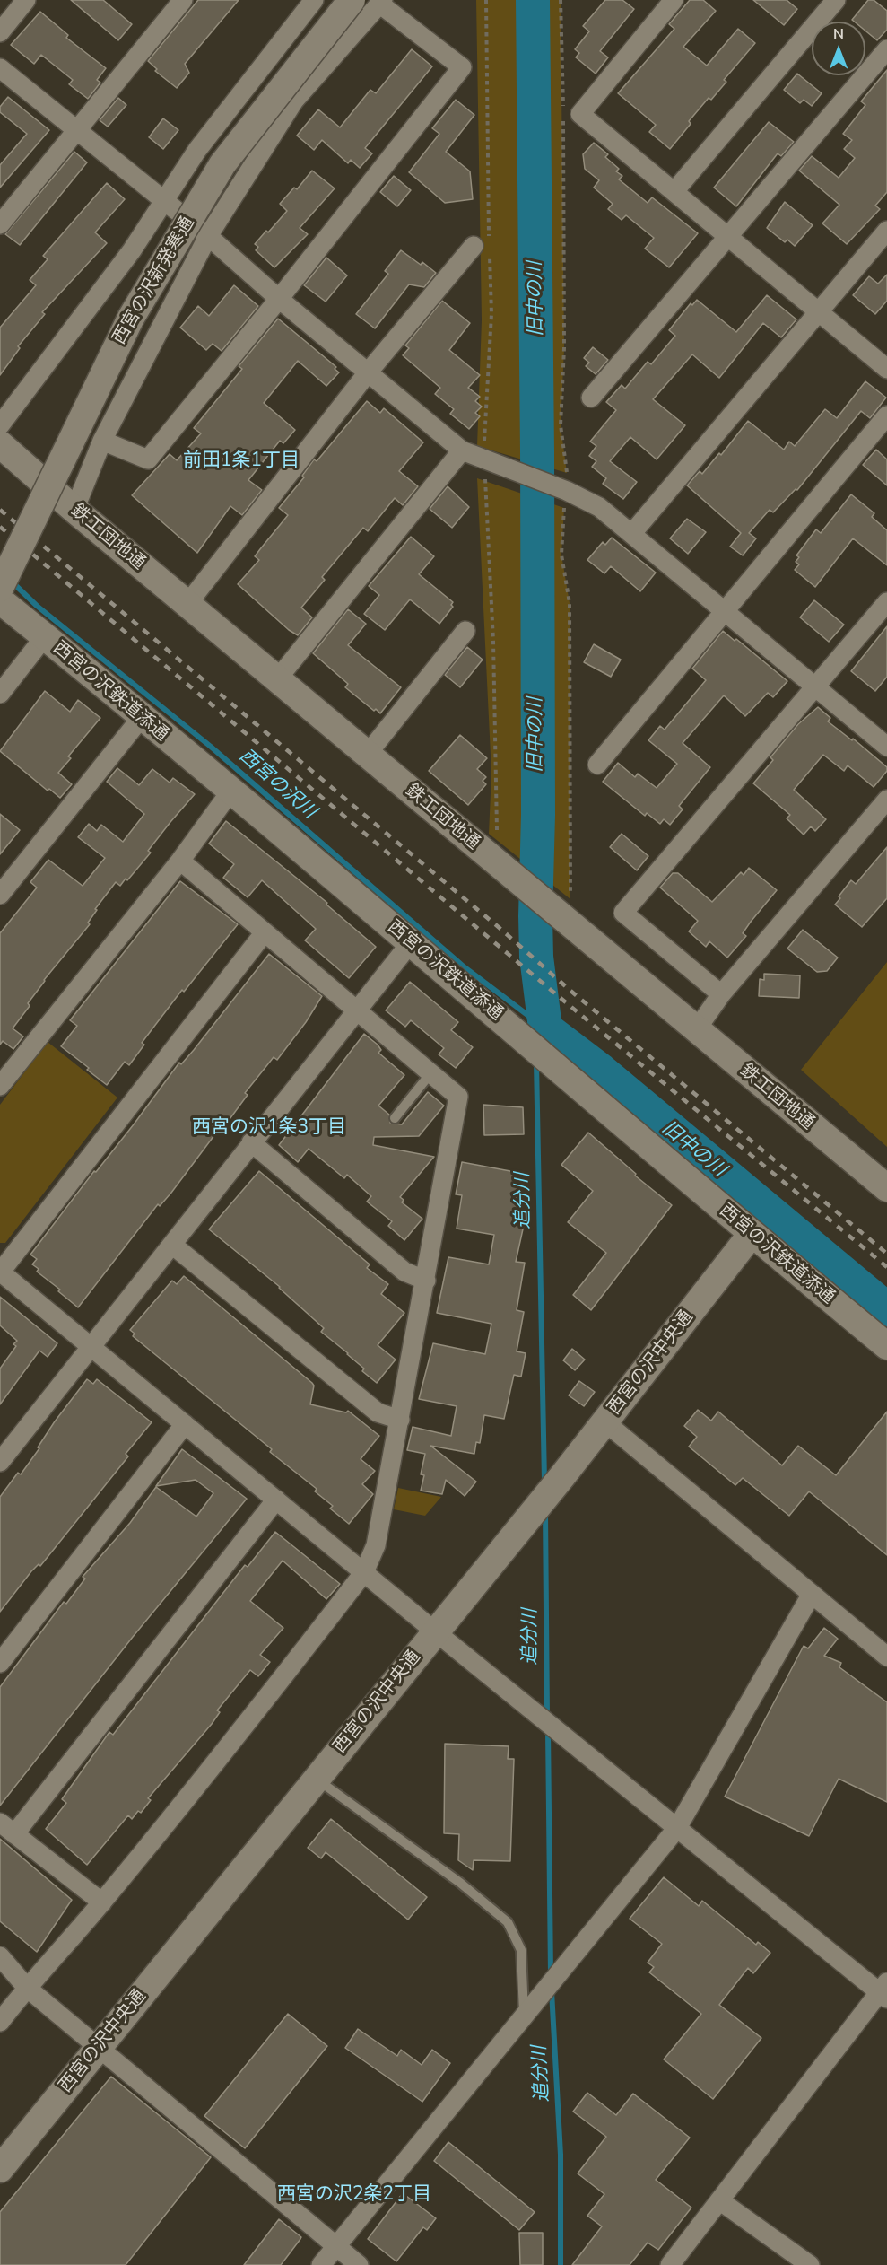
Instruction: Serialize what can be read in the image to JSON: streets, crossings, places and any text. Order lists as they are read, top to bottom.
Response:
{
  "streets": {
    "street": [
      "西宮の沢新発寒通",
      "鉄工団地通",
      "西宮の沢鉄道添通",
      "西宮の沢中央通"
    ]
  },
  "crossings": [
    ["西宮の沢鉄道添通", "西宮の沢中央通"]
  ],
  "districts": ["前田1条1丁目", "西宮の沢1条3丁目", "西宮の沢2条2丁目"],
  "water": ["旧中の川", "西宮の沢川", "追分川"],
  "north": "top"
}
